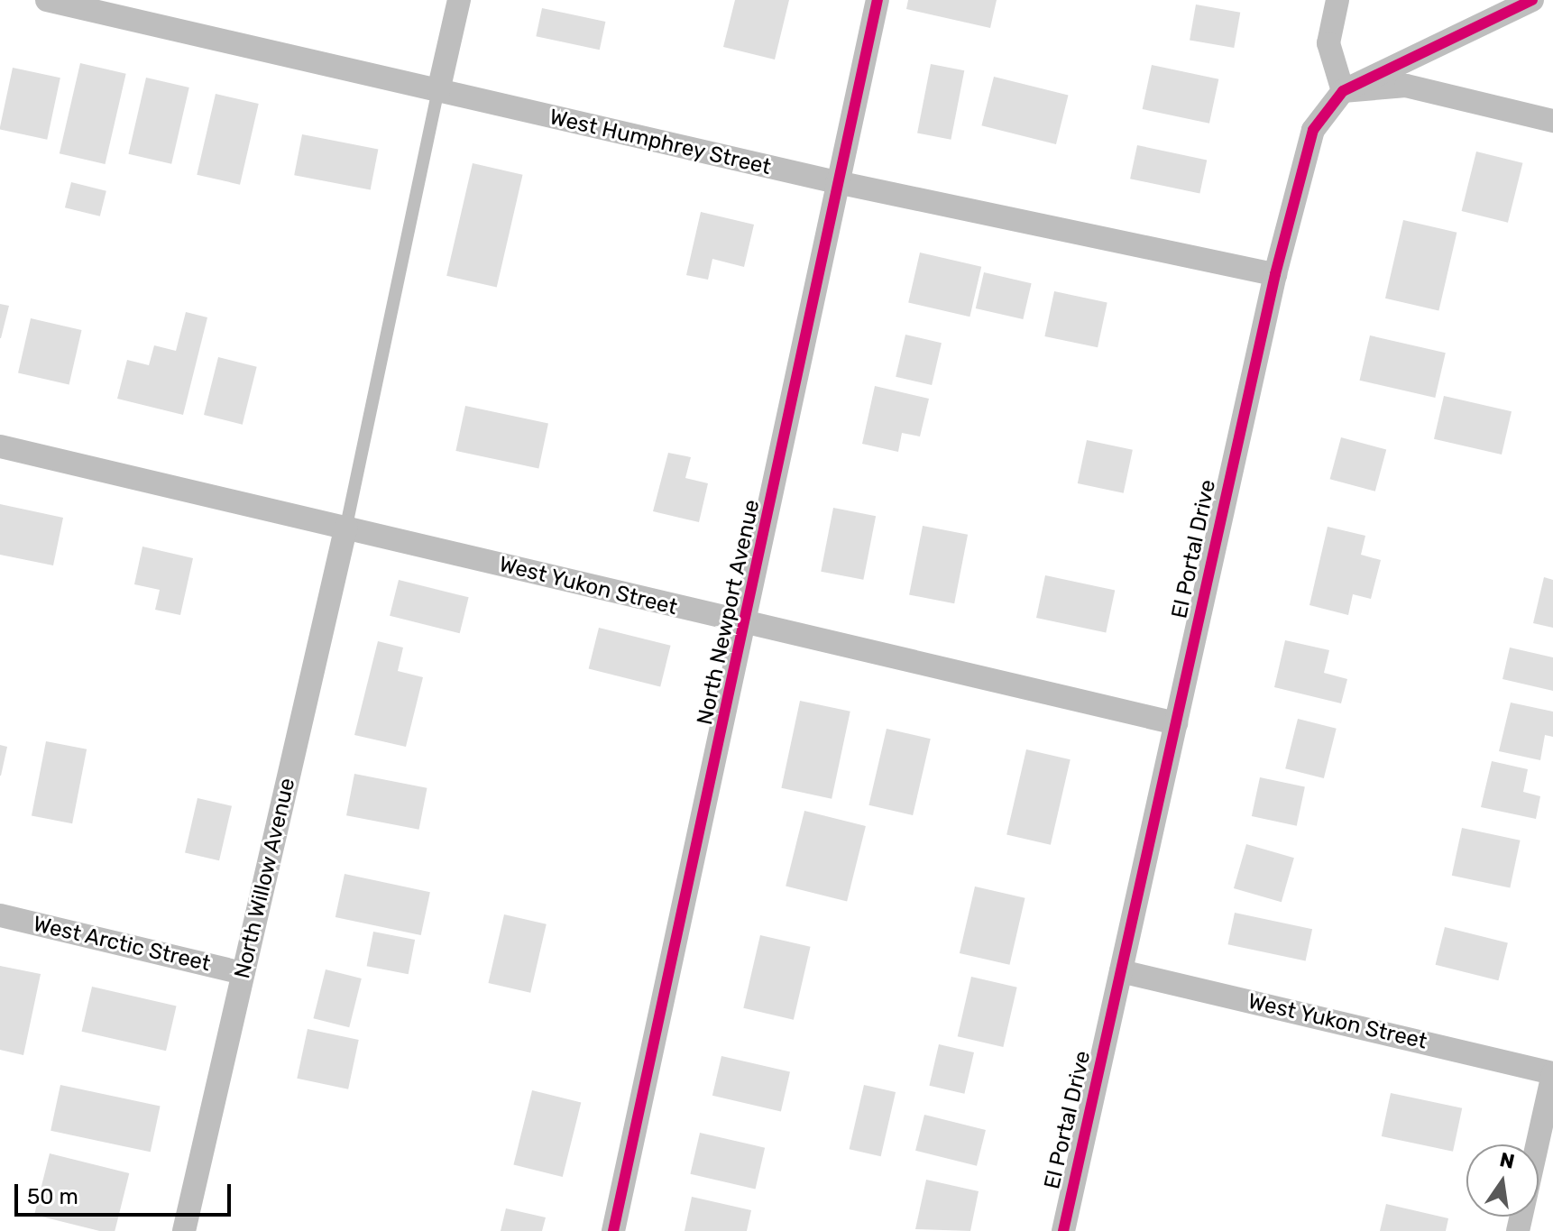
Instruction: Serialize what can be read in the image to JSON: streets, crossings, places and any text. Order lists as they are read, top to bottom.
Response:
{
  "streets": {
    "street": [
      "West Humphrey Street",
      "El Portal Drive",
      "West Yukon Street",
      "North Newport Avenue",
      "North Willow Avenue",
      "West Arctic Street"
    ]
  },
  "crossings": [
    ["West Humphrey Street", "El Portal Drive"],
    ["West Humphrey Street", "North Newport Avenue"],
    ["El Portal Drive", "West Yukon Street"],
    ["West Yukon Street", "North Newport Avenue"],
    ["West Yukon Street", "North Willow Avenue"],
    ["North Willow Avenue", "West Arctic Street"]
  ],
  "scale_bar": "50 m",
  "north": "top"
}
